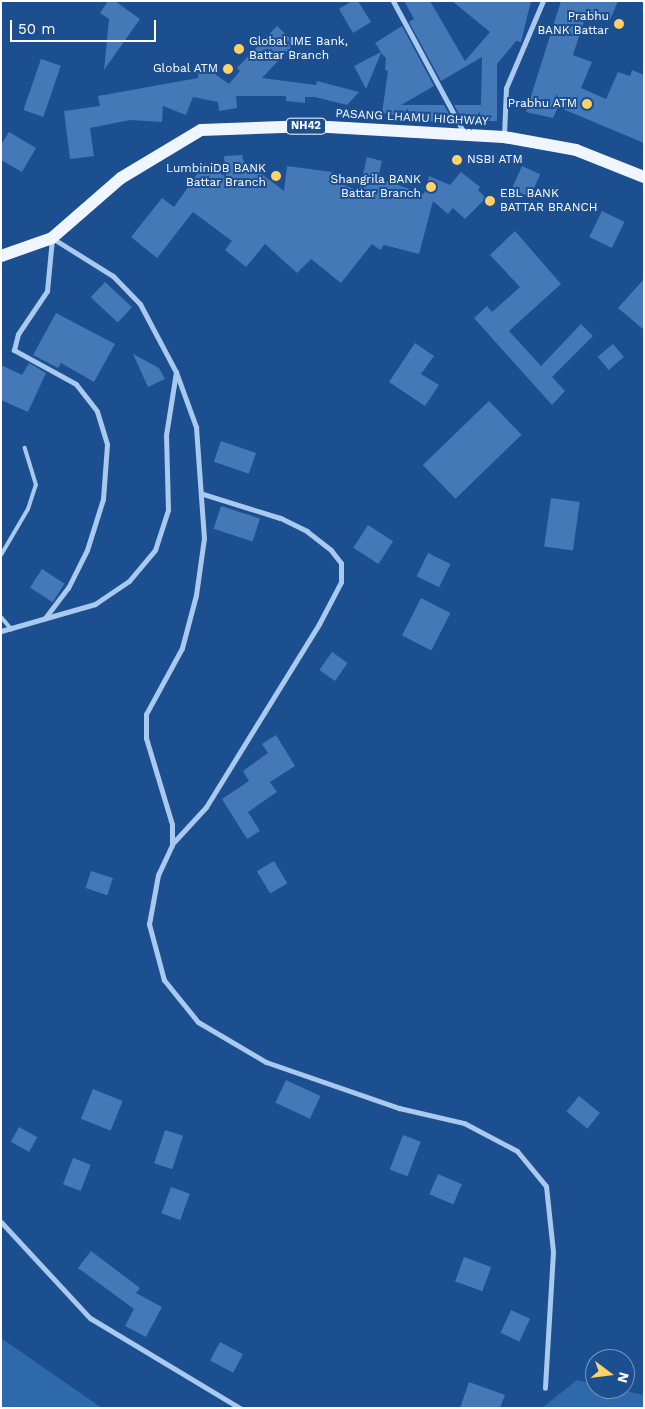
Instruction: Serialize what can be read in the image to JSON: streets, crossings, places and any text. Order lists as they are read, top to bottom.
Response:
{
  "streets": {
    "main road": ["PASANG LHAMU HIGHWAY", "NH42"]
  },
  "places": [
    "Prabhu BANK Battar",
    "Global IME Bank, Battar Branch",
    "Global ATM",
    "Prabhu ATM",
    "NSBI ATM",
    "LumbiniDB BANK Battar Branch",
    "Shangrila BANK Battar Branch",
    "EBL BANK BATTAR BRANCH"
  ],
  "scale_bar": "50 m",
  "north": "right"
}
